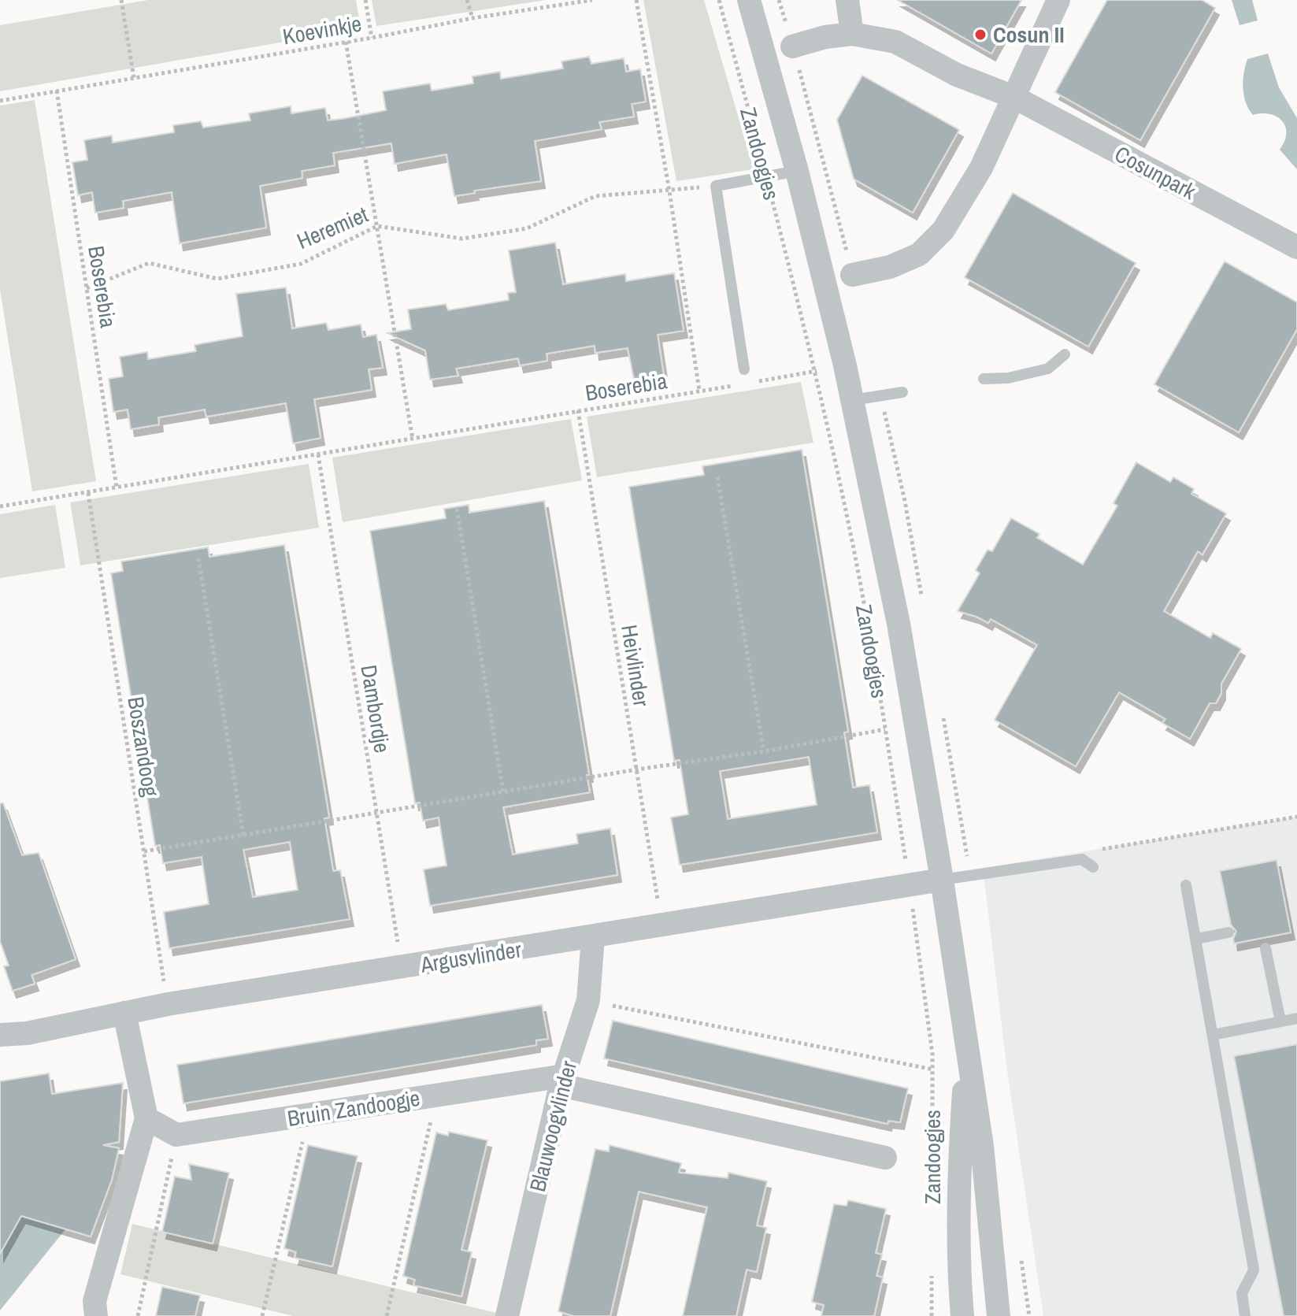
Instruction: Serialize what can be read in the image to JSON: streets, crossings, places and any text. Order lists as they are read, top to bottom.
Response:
{
  "streets": {
    "street": [
      "Zandoogjes",
      "Cosunpark",
      "Argusvlinder",
      "Bruin Zandoogje",
      "Blauwoogvlinder"
    ],
    "path": [
      "Koevinkje",
      "Heremiet",
      "Boserebia",
      "Heivlinder",
      "Dambordje",
      "Boszandoog"
    ]
  },
  "crossings": [
    ["Koevinkje", "Boserebia"],
    ["Zandoogjes", "Argusvlinder"],
    ["Heremiet", "Boserebia"],
    ["Boserebia", "Heivlinder"],
    ["Boserebia", "Dambordje"],
    ["Boserebia", "Boszandoog"],
    ["Heivlinder", "Argusvlinder"],
    ["Dambordje", "Argusvlinder"],
    ["Boszandoog", "Argusvlinder"],
    ["Argusvlinder", "Blauwoogvlinder"],
    ["Bruin Zandoogje", "Blauwoogvlinder"]
  ],
  "places": ["Cosun II"]
}
